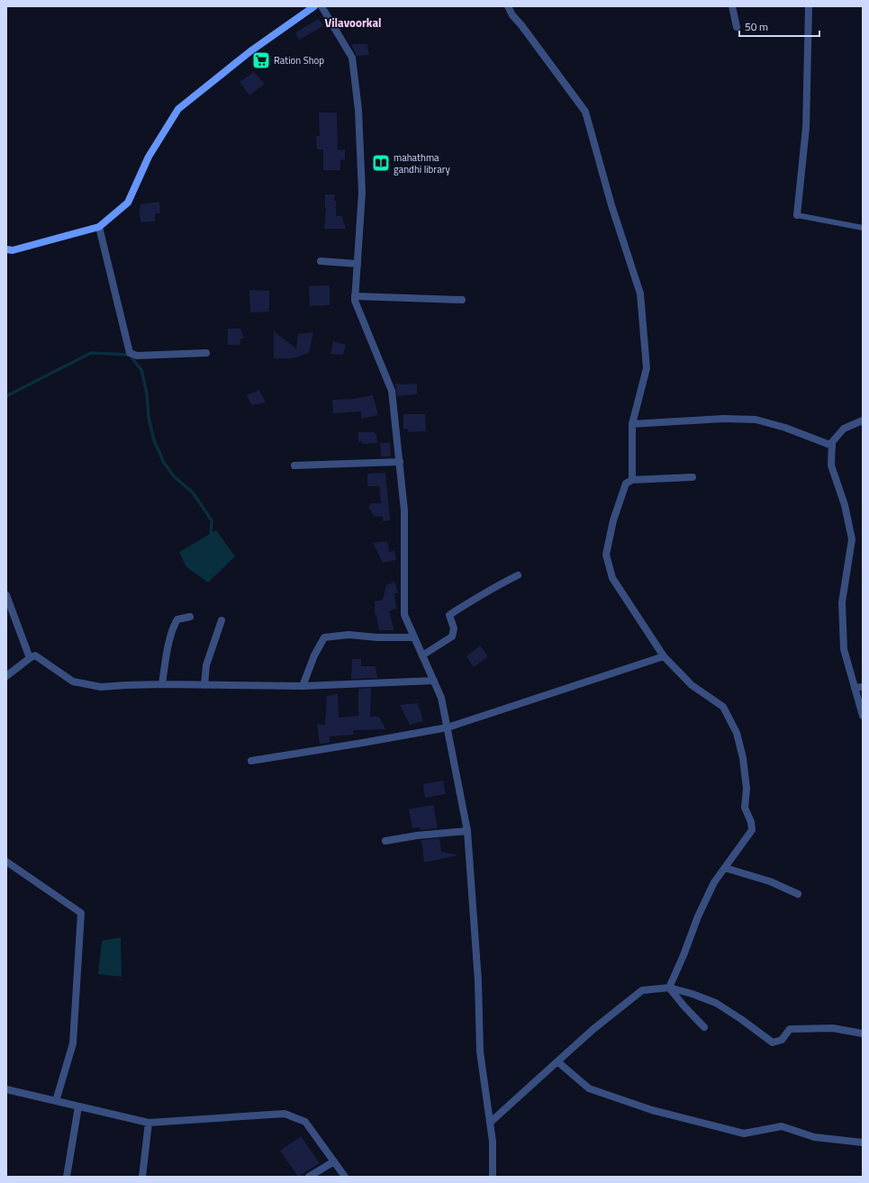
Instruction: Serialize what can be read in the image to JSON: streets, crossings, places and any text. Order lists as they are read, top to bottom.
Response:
{
  "districts": ["Vilavoorkal"],
  "places": {
    "supermarket": ["Ration Shop"],
    "library": ["mahathma gandhi library"]
  },
  "scale_bar": "50 m"
}
